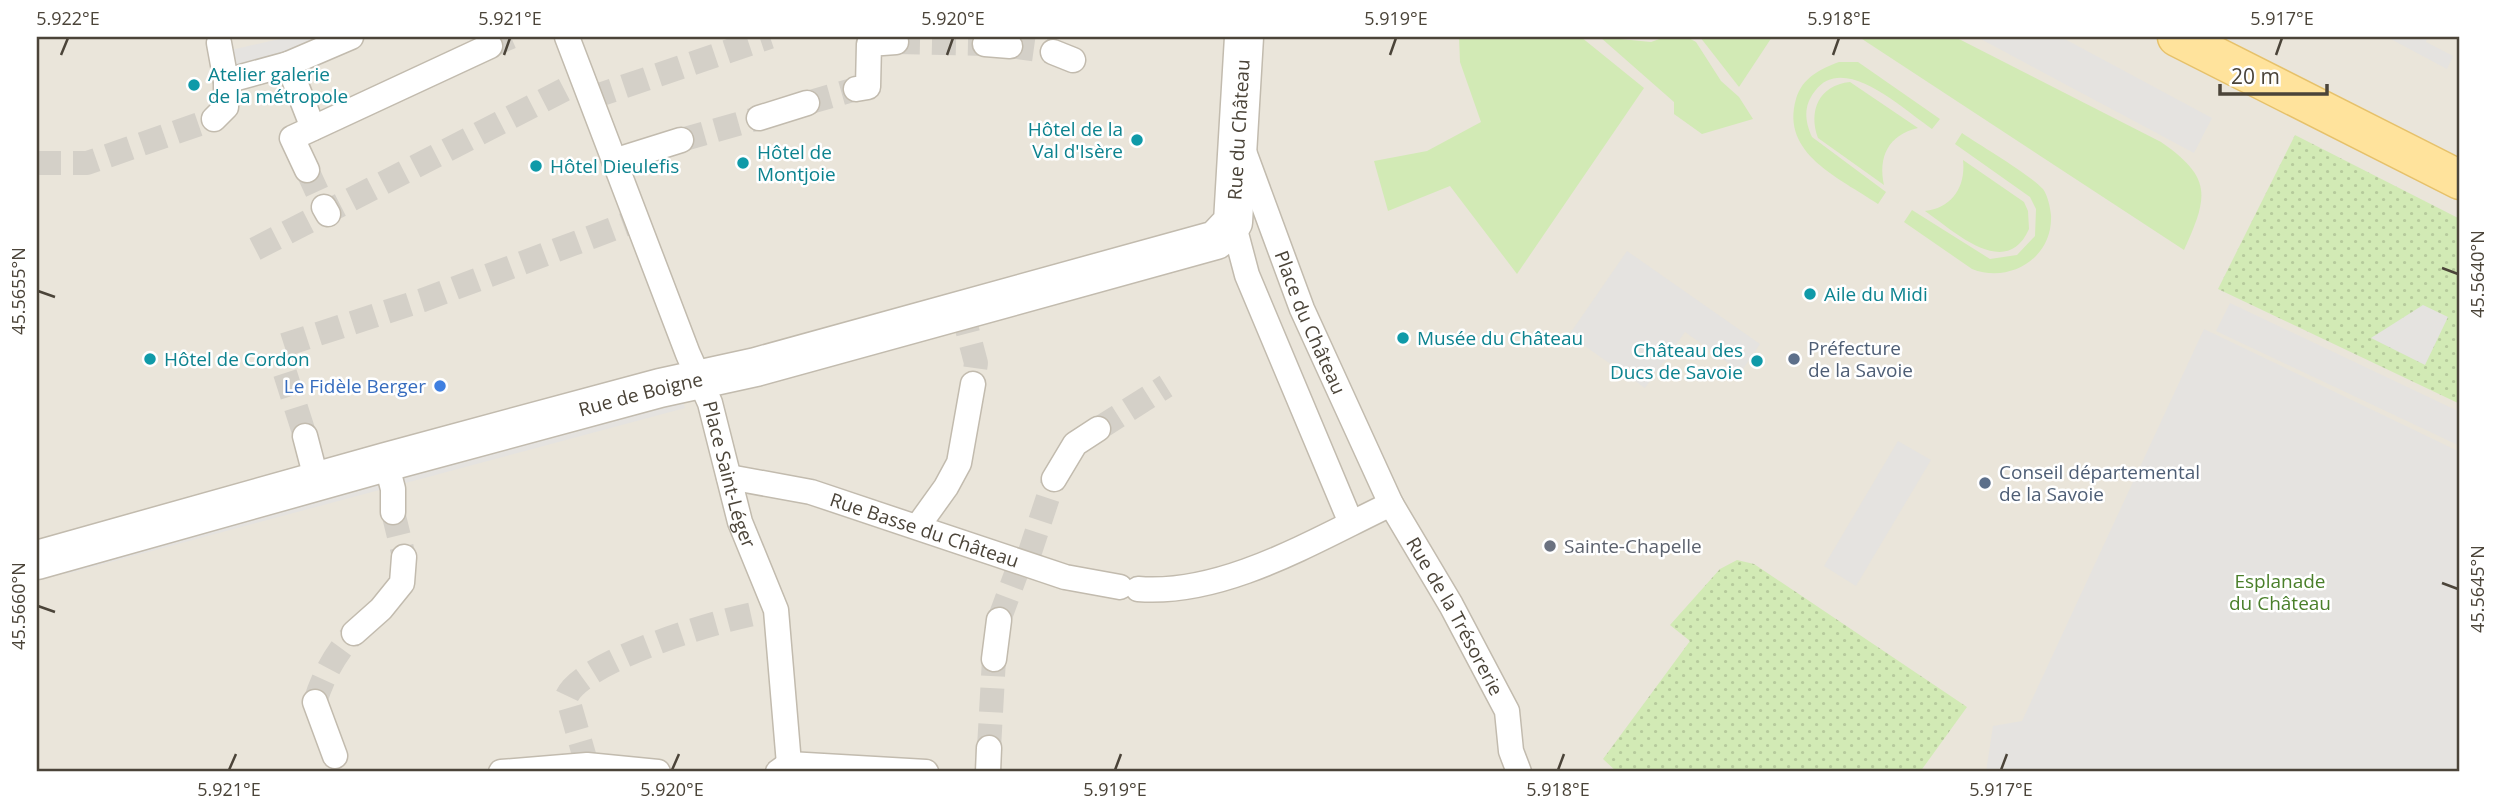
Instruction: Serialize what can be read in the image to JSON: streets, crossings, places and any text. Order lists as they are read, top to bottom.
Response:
{
  "streets": {
    "street": [
      "Rue du Château",
      "Place du Château",
      "Rue de Boigne",
      "Place Saint-Léger",
      "Rue Basse du Château",
      "Rue de la Trésorerie"
    ]
  },
  "crossings": [
    ["Rue du Château", "Place du Château"],
    ["Rue du Château", "Rue de Boigne"],
    ["Place du Château", "Rue de Boigne"],
    ["Place du Château", "Rue Basse du Château"],
    ["Place du Château", "Rue de la Trésorerie"],
    ["Rue de Boigne", "Place Saint-Léger"],
    ["Place Saint-Léger", "Rue Basse du Château"],
    ["Rue Basse du Château", "Rue de la Trésorerie"]
  ],
  "parks": ["Esplanade du Château"],
  "places": [
    "Atelier galerie de la métropole",
    "Hôtel de la Val d'Isère",
    "Hôtel de Montjoie",
    "Hôtel Dieulefis",
    "Aile du Midi",
    "Musée du Château",
    "Hôtel de Cordon",
    "Préfecture de la Savoie",
    "Château des Ducs de Savoie",
    "Le Fidèle Berger",
    "Conseil départemental de la Savoie",
    "Sainte-Chapelle"
  ],
  "scale_bar": "20 m",
  "coordinates": [
    "5.922°E",
    "5.921°E",
    "5.920°E",
    "5.919°E",
    "5.918°E",
    "5.917°E",
    "45.5640°N",
    "45.5655°N",
    "45.5645°N",
    "45.5660°N"
  ]
}
